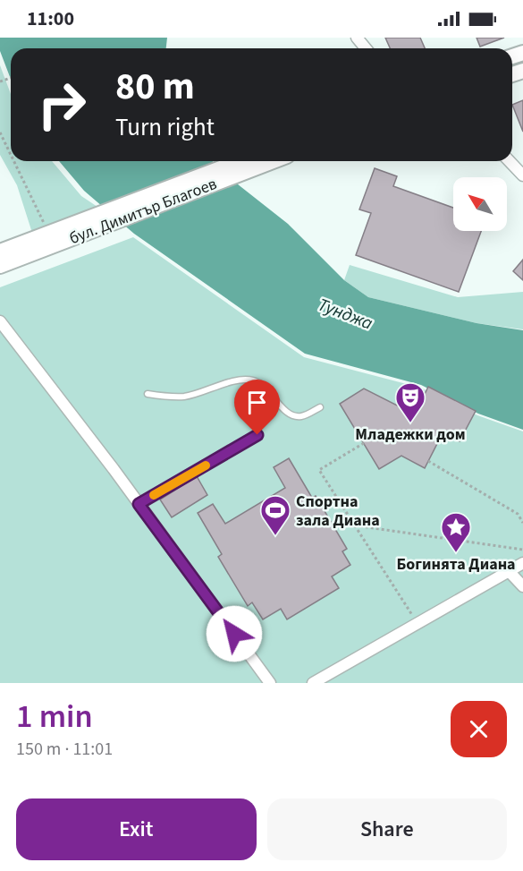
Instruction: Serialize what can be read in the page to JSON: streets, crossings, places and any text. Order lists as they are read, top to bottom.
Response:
{
  "streets": {
    "main road": ["бул. Димитър Благоев"]
  },
  "water": ["Тунджа"],
  "places": {
    "theatre": ["Младежки дом"],
    "sports": ["Спортна зала Диана"],
    "place": ["Богинята Диана"]
  },
  "north": "top left",
  "page": {
    "status": "11:00",
    "turn": ["80 m", "Turn right"],
    "heading": ["1 min", "150 m · 11:01"],
    "buttons": ["Exit", "Share"]
  }
}
